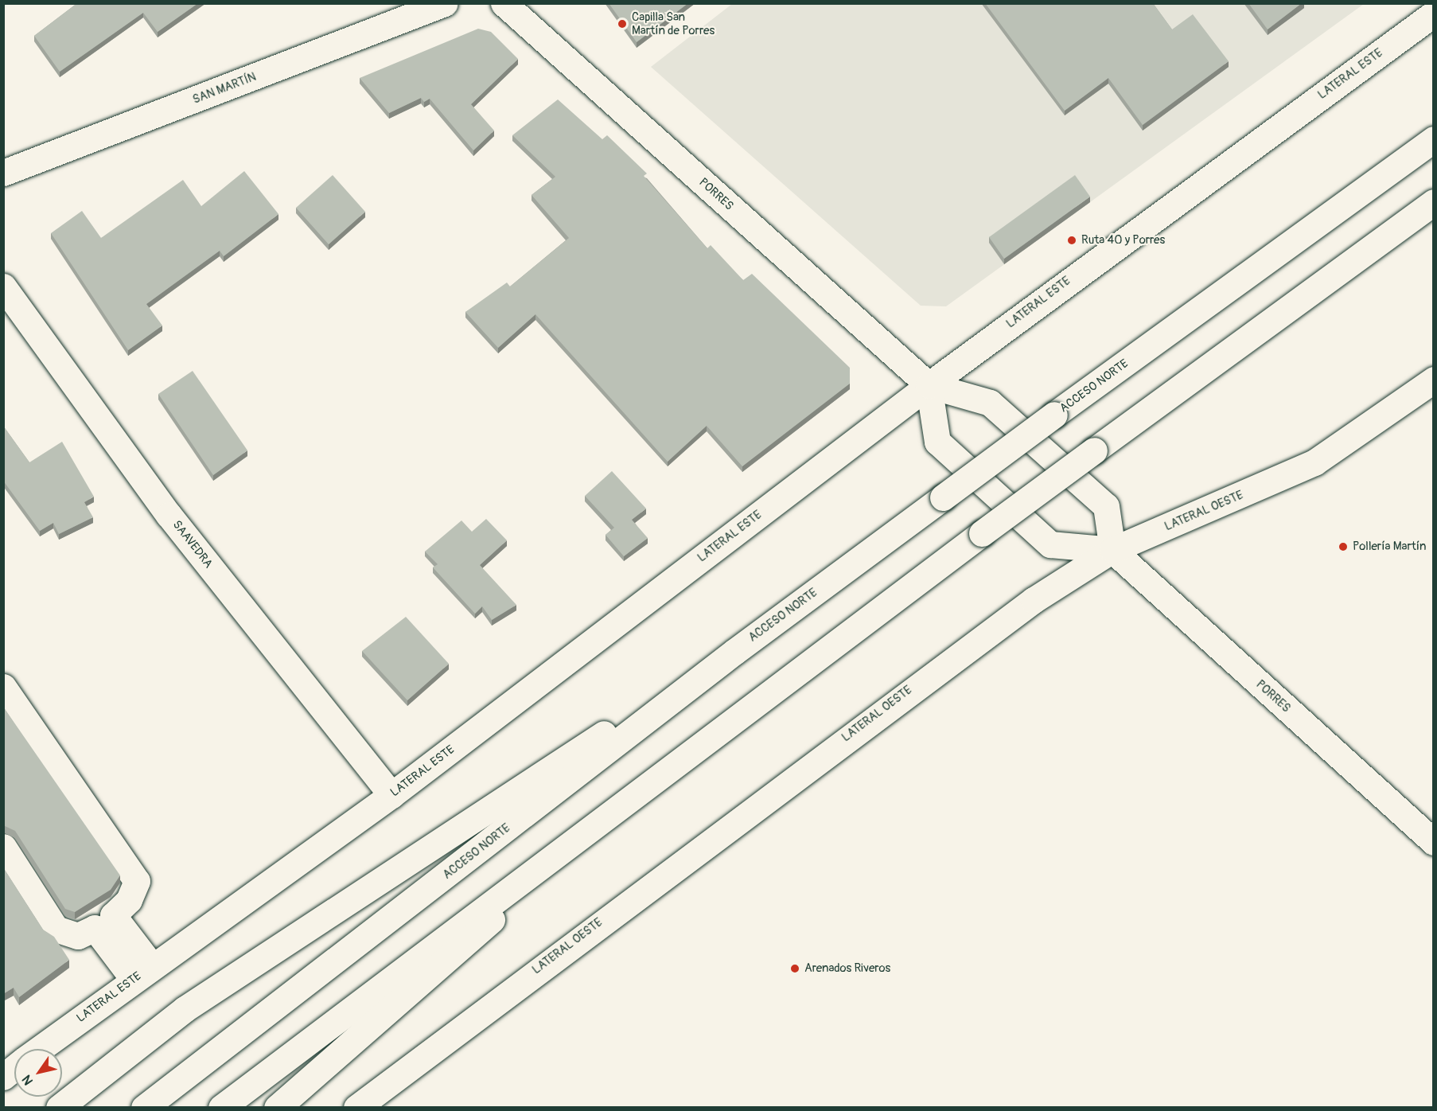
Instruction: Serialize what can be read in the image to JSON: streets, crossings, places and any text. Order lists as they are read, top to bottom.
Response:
{
  "streets": {
    "main road": [
      "LATERAL ESTE",
      "SAN MARTÍN",
      "PORRES",
      "ACCESO NORTE",
      "LATERAL OESTE",
      "SAAVEDRA"
    ]
  },
  "crossings": [
    ["LATERAL ESTE", "PORRES"],
    ["LATERAL ESTE", "SAAVEDRA"],
    ["PORRES", "LATERAL OESTE"]
  ],
  "places": [
    "Capilla San Martín de Porres",
    "Ruta 40 y Porres",
    "Pollería Martín",
    "Arenados Riveros"
  ],
  "north": "bottom left"
}
